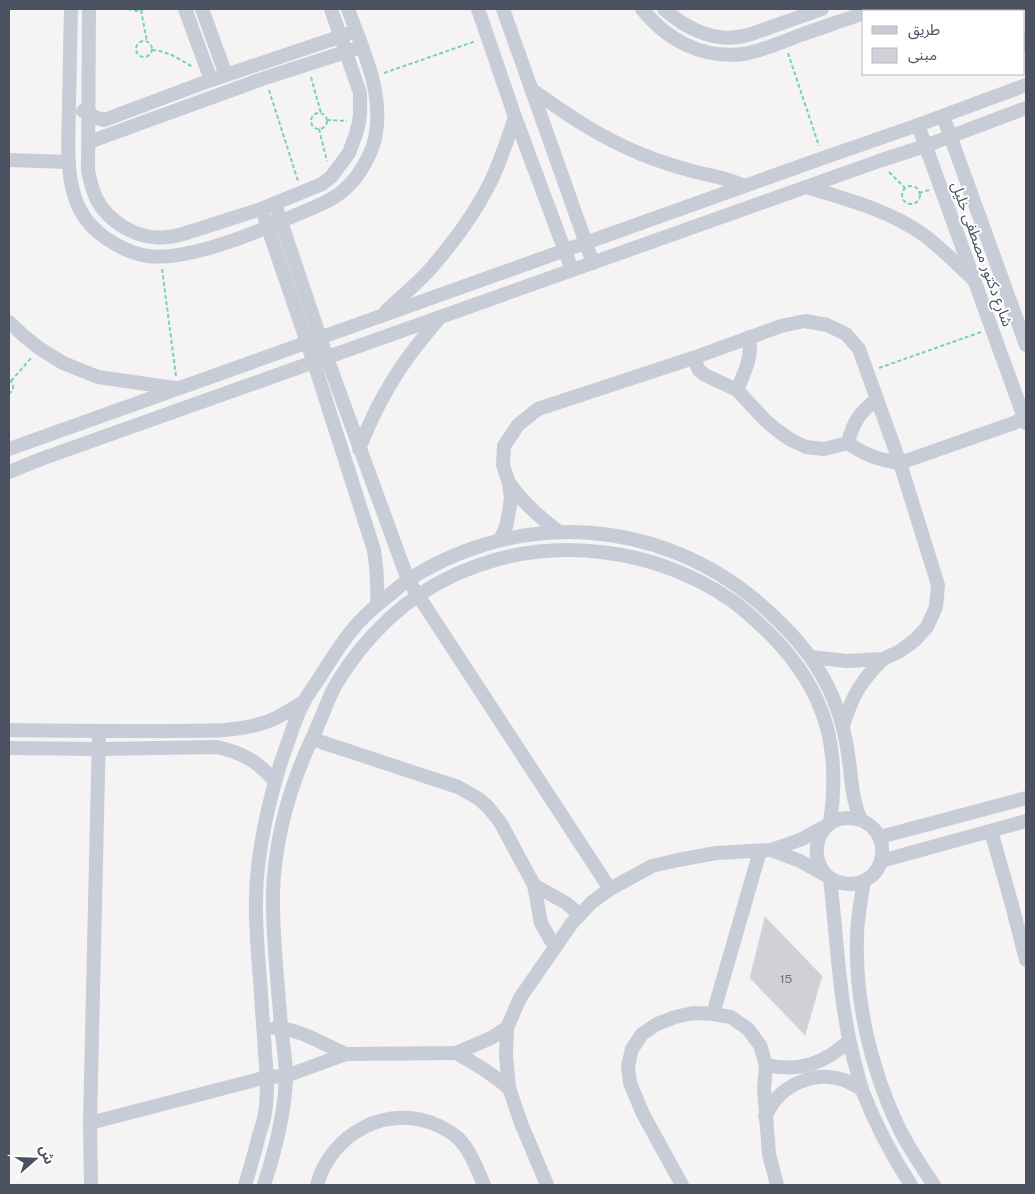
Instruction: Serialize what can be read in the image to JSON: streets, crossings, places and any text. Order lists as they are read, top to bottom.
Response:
{
  "streets": {
    "street": ["شارع دكتور مصطفى خليل"]
  },
  "house_numbers": ["15"],
  "legend": ["طريق", "مبنى"],
  "north": "right"
}
